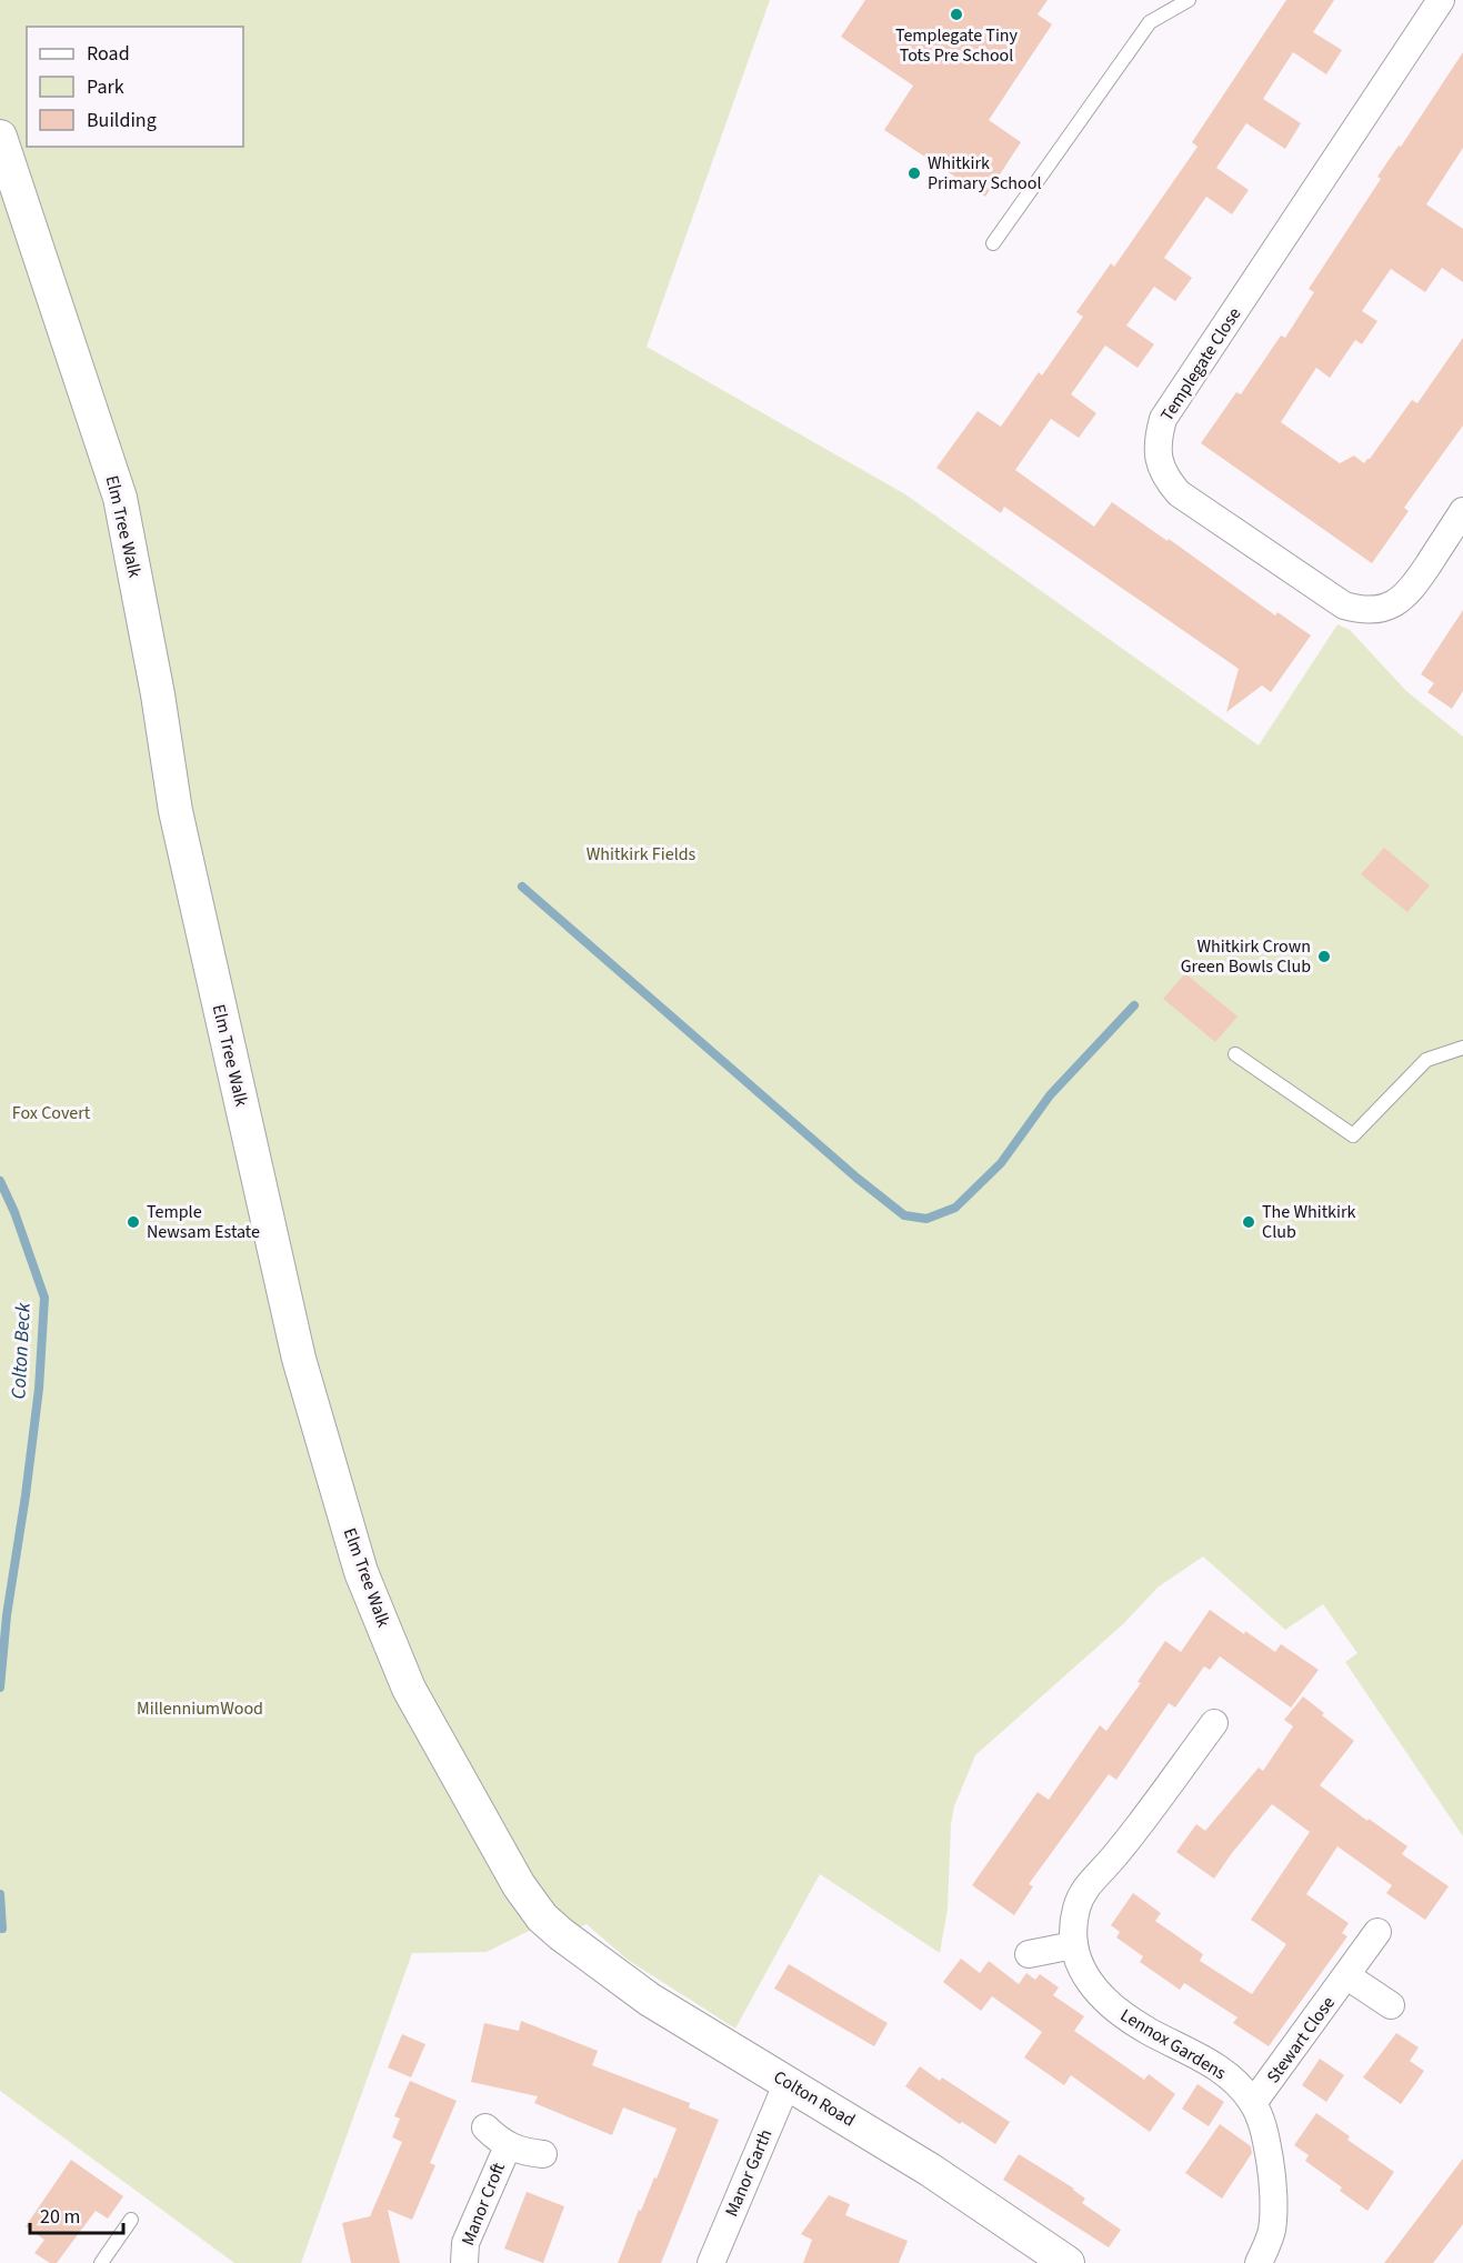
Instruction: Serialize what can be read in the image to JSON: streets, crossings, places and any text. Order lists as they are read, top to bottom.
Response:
{
  "streets": {
    "street": [
      "Templegate Close",
      "Elm Tree Walk",
      "Stewart Close",
      "Lennox Gardens",
      "Colton Road",
      "Manor Garth",
      "Manor Croft"
    ]
  },
  "crossings": [
    ["Elm Tree Walk", "Colton Road"],
    ["Stewart Close", "Lennox Gardens"],
    ["Colton Road", "Manor Garth"]
  ],
  "water": ["Colton Beck"],
  "parks": ["Whitkirk Fields", "Fox Covert", "MillenniumWood"],
  "places": [
    "Templegate Tiny Tots Pre School",
    "Whitkirk Primary School",
    "Whitkirk Crown Green Bowls Club",
    "Temple Newsam Estate",
    "The Whitkirk Club"
  ],
  "legend": ["Road", "Park", "Building"],
  "scale_bar": "20 m"
}
